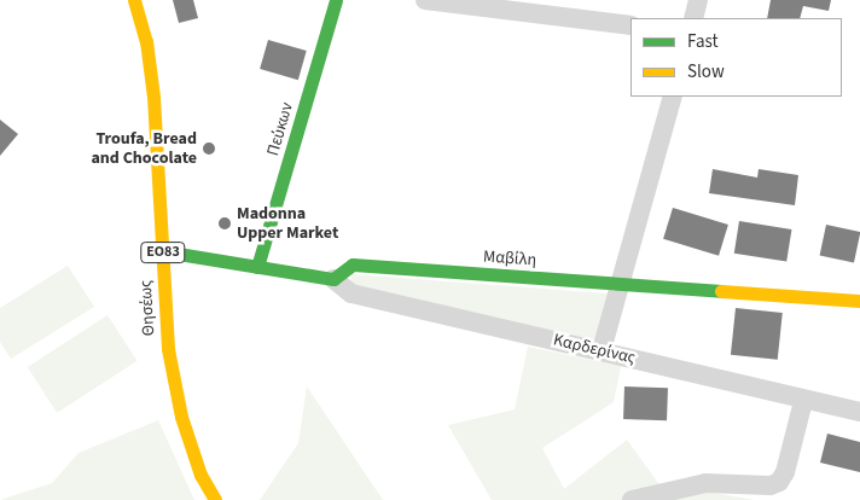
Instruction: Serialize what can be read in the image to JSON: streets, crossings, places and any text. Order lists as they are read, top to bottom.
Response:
{
  "streets": {
    "street": [
      "Πεύκων",
      "ΕΟ83",
      "Μαβίλη",
      "Θησέως",
      "Καρδερίνας"
    ]
  },
  "crossings": [
    ["Μαβίλη", "Καρδερίνας"]
  ],
  "places": ["Troufa, Bread and Chocolate", "Madonna Upper Market"],
  "legend": ["Fast", "Slow"]
}
